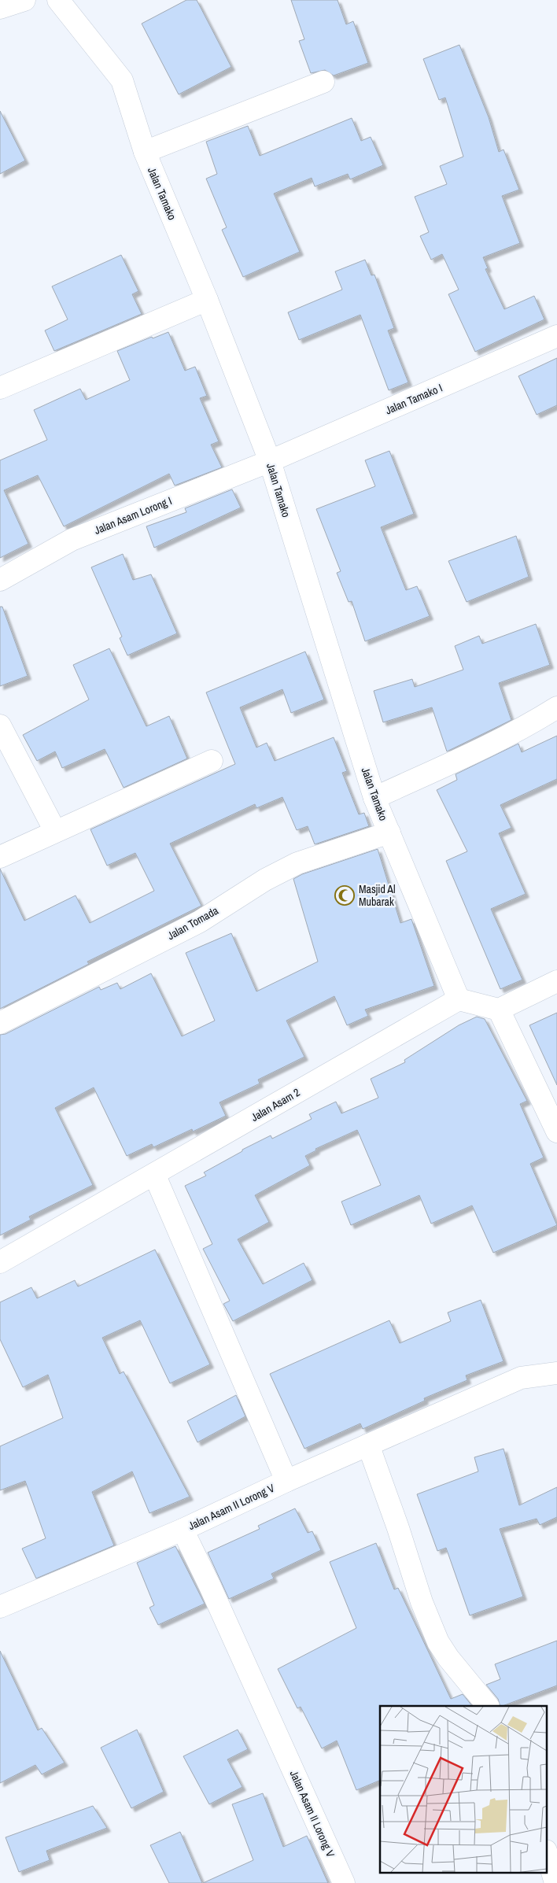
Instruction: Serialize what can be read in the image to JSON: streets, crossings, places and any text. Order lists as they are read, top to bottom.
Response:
{
  "streets": {
    "street": [
      "Jalan Tamako",
      "Jalan Tamako I",
      "Jalan Asam Lorong I",
      "Jalan Tomada",
      "Jalan Asam 2",
      "Jalan Asam II Lorong V"
    ]
  },
  "crossings": [
    ["Jalan Tamako", "Jalan Tamako I"],
    ["Jalan Tamako", "Jalan Asam Lorong I"],
    ["Jalan Tamako", "Jalan Tomada"],
    ["Jalan Tamako", "Jalan Asam 2"],
    ["Jalan Tamako I", "Jalan Asam Lorong I"],
    ["Jalan Asam 2", "Jalan Asam II Lorong V"]
  ],
  "places": {
    "mosque": ["Masjid Al Mubarak"]
  }
}
